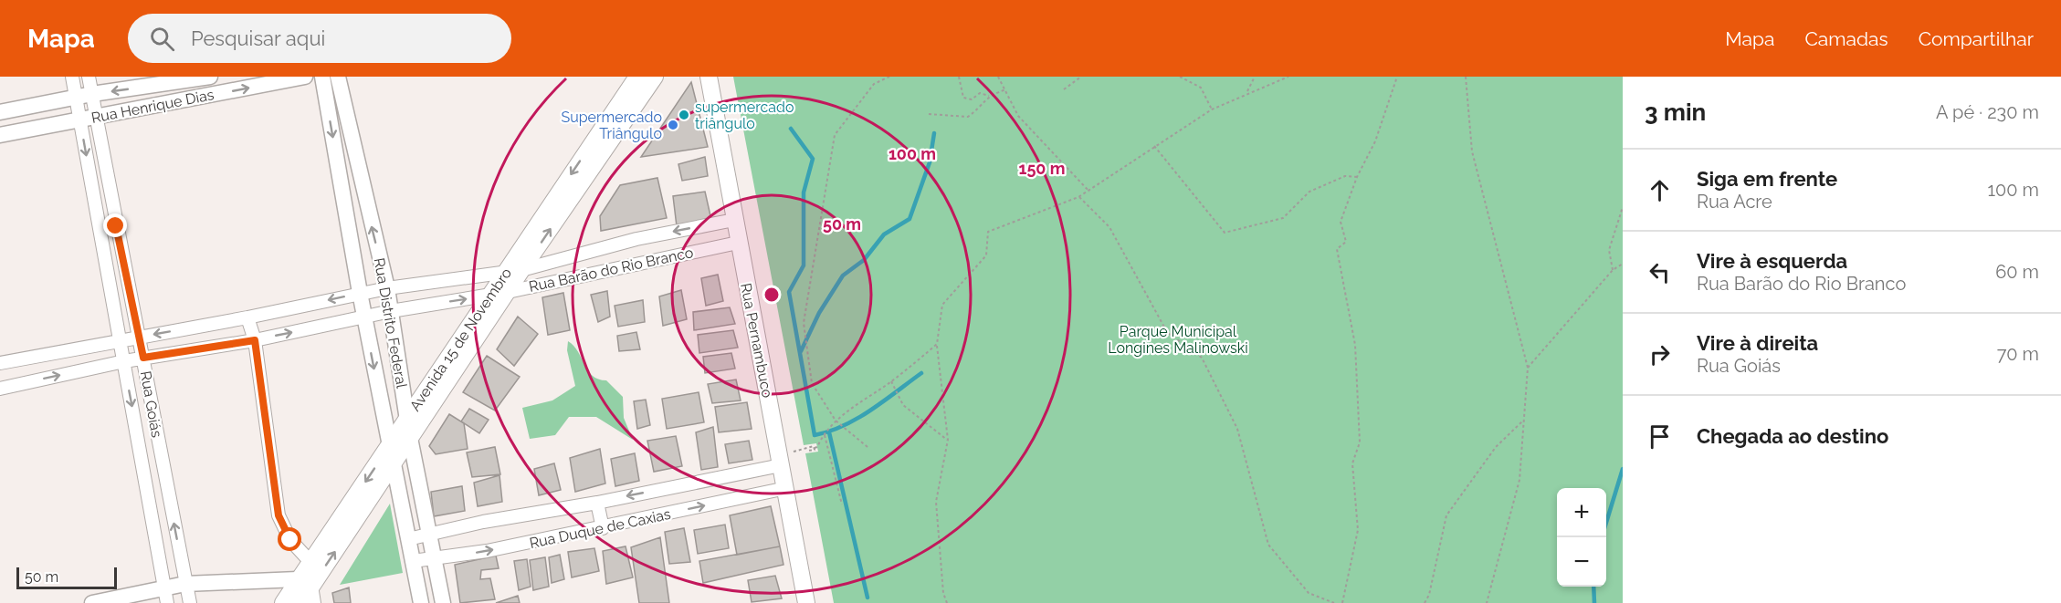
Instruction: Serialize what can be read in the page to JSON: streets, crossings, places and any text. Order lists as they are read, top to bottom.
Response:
{
  "streets": {
    "main road": ["Avenida 15 de Novembro", "Rua Pernambuco"],
    "street": [
      "Rua Henrique Dias",
      "Rua Barão do Rio Branco",
      "Rua Distrito Federal",
      "Rua Goiás",
      "Rua Duque de Caxias"
    ]
  },
  "crossings": [
    ["Rua Henrique Dias", "Rua Goiás"],
    ["Rua Barão do Rio Branco", "Rua Distrito Federal"],
    ["Rua Barão do Rio Branco", "Avenida 15 de Novembro"],
    ["Rua Barão do Rio Branco", "Rua Pernambuco"],
    ["Rua Barão do Rio Branco", "Rua Goiás"],
    ["Rua Distrito Federal", "Avenida 15 de Novembro"],
    ["Rua Distrito Federal", "Rua Duque de Caxias"],
    ["Rua Pernambuco", "Rua Duque de Caxias"]
  ],
  "parks": ["Parque Municipal Longines Malinowski"],
  "places": ["supermercado triângulo", "Supermercado Triângulo"],
  "scale_bar": "50 m",
  "page": {
    "header": "Mapa",
    "search": "Pesquisar aqui",
    "nav": ["Mapa", "Camadas", "Compartilhar"],
    "heading": ["3 min", "A pé · 230 m"],
    "list": [
      ["Siga em frente", "Rua Acre", "100 m"],
      ["Vire à esquerda", "Rua Barão do Rio Branco", "60 m"],
      ["Vire à direita", "Rua Goiás", "70 m"],
      "Chegada ao destino"
    ],
    "map_buttons": ["+", "−"],
    "scale": "50 m"
  },
  "rings": ["100 m", "150 m", "50 m"]
}
